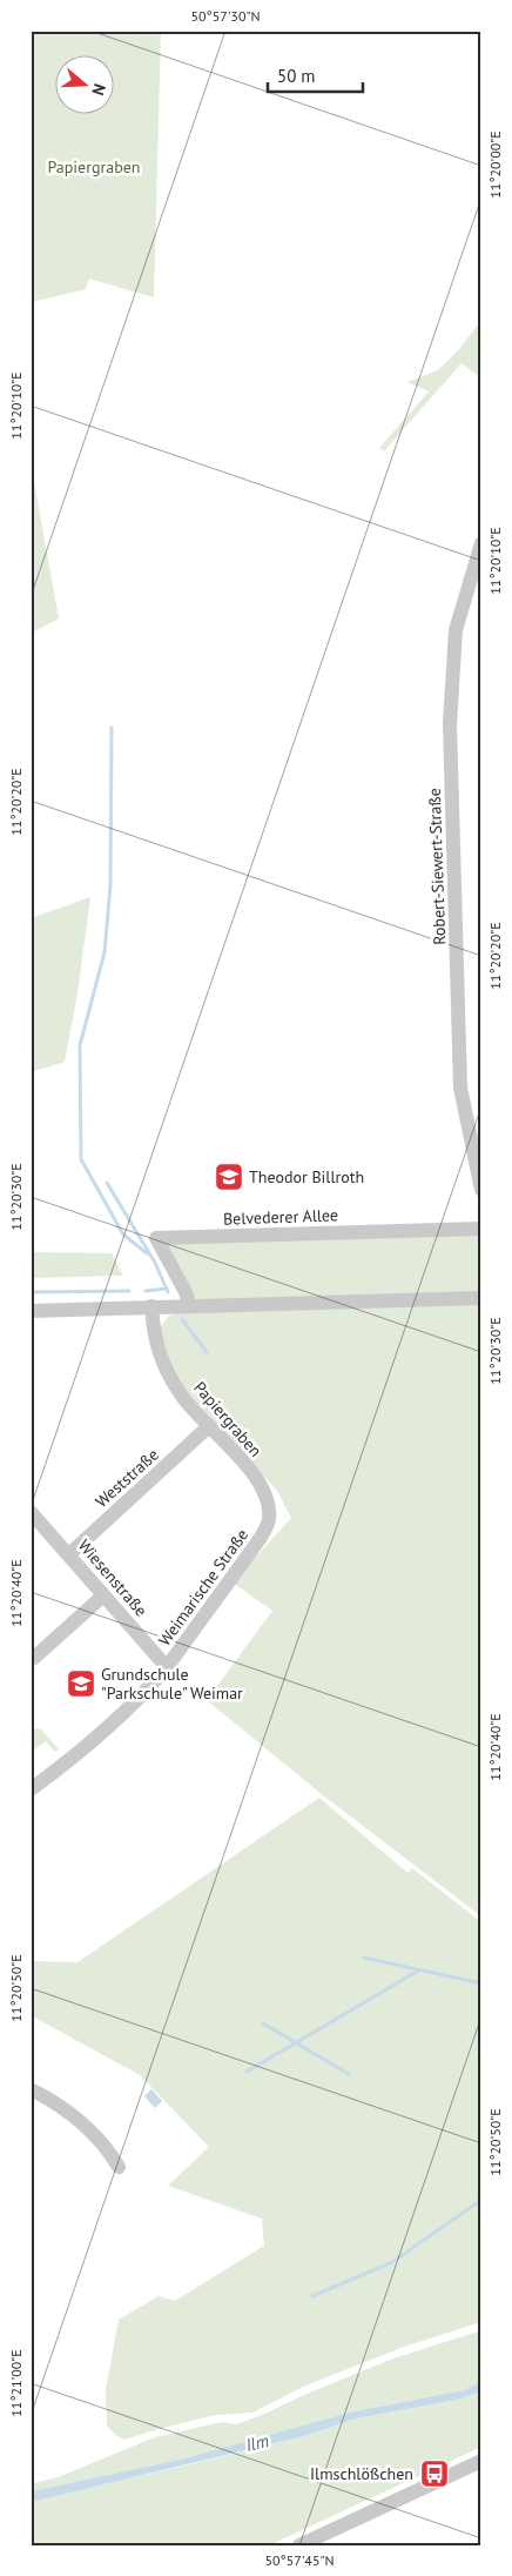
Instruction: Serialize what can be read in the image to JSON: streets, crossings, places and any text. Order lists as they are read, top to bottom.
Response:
{
  "streets": {
    "street": [
      "Robert-Siewert-Straße",
      "Belvederer Allee",
      "Papiergraben",
      "Weststraße",
      "Wiesenstraße",
      "Weimarische Straße"
    ]
  },
  "crossings": [
    ["Papiergraben", "Weststraße"],
    ["Papiergraben", "Weimarische Straße"],
    ["Weststraße", "Wiesenstraße"],
    ["Wiesenstraße", "Weimarische Straße"]
  ],
  "water": ["Ilm"],
  "parks": ["Papiergraben"],
  "places": {
    "school or university": ["Theodor Billroth", "Grundschule \"Parkschule\" Weimar"],
    "bus stop": ["Ilmschlößchen"]
  },
  "scale_bar": "50 m",
  "north": "right",
  "coordinates": [
    "50°57'30\"N",
    "11°20'00\"E",
    "11°20'10\"E",
    "11°20'20\"E",
    "11°20'30\"E",
    "11°20'40\"E",
    "11°20'50\"E",
    "11°21'00\"E",
    "50°57'45\"N"
  ]
}
